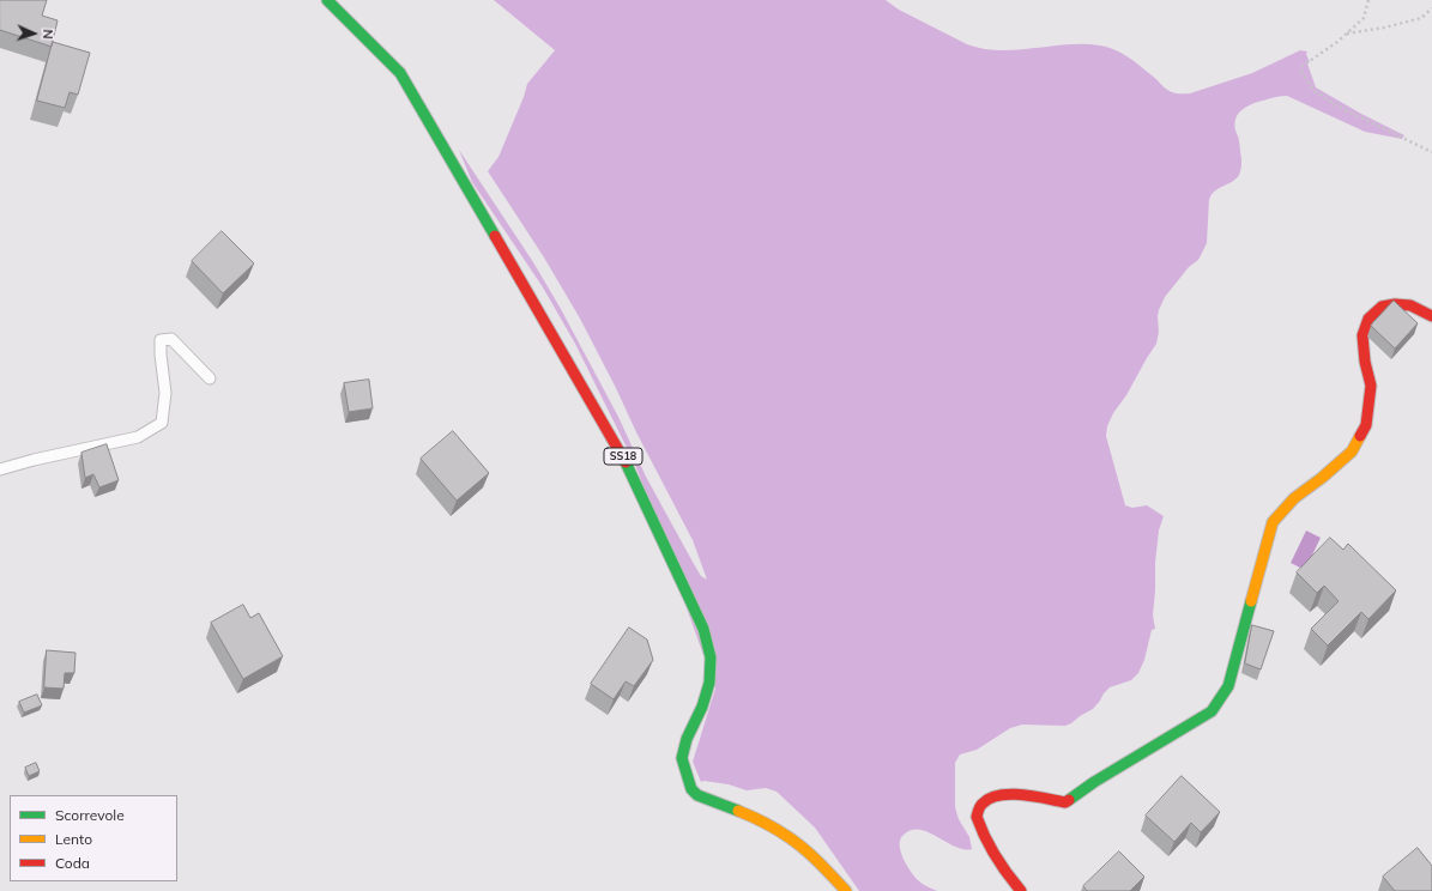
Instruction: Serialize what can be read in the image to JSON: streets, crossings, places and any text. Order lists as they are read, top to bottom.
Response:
{
  "streets": {
    "main road": ["SS18"]
  },
  "legend": ["Scorrevole", "Lento", "Coda"],
  "north": "right"
}
